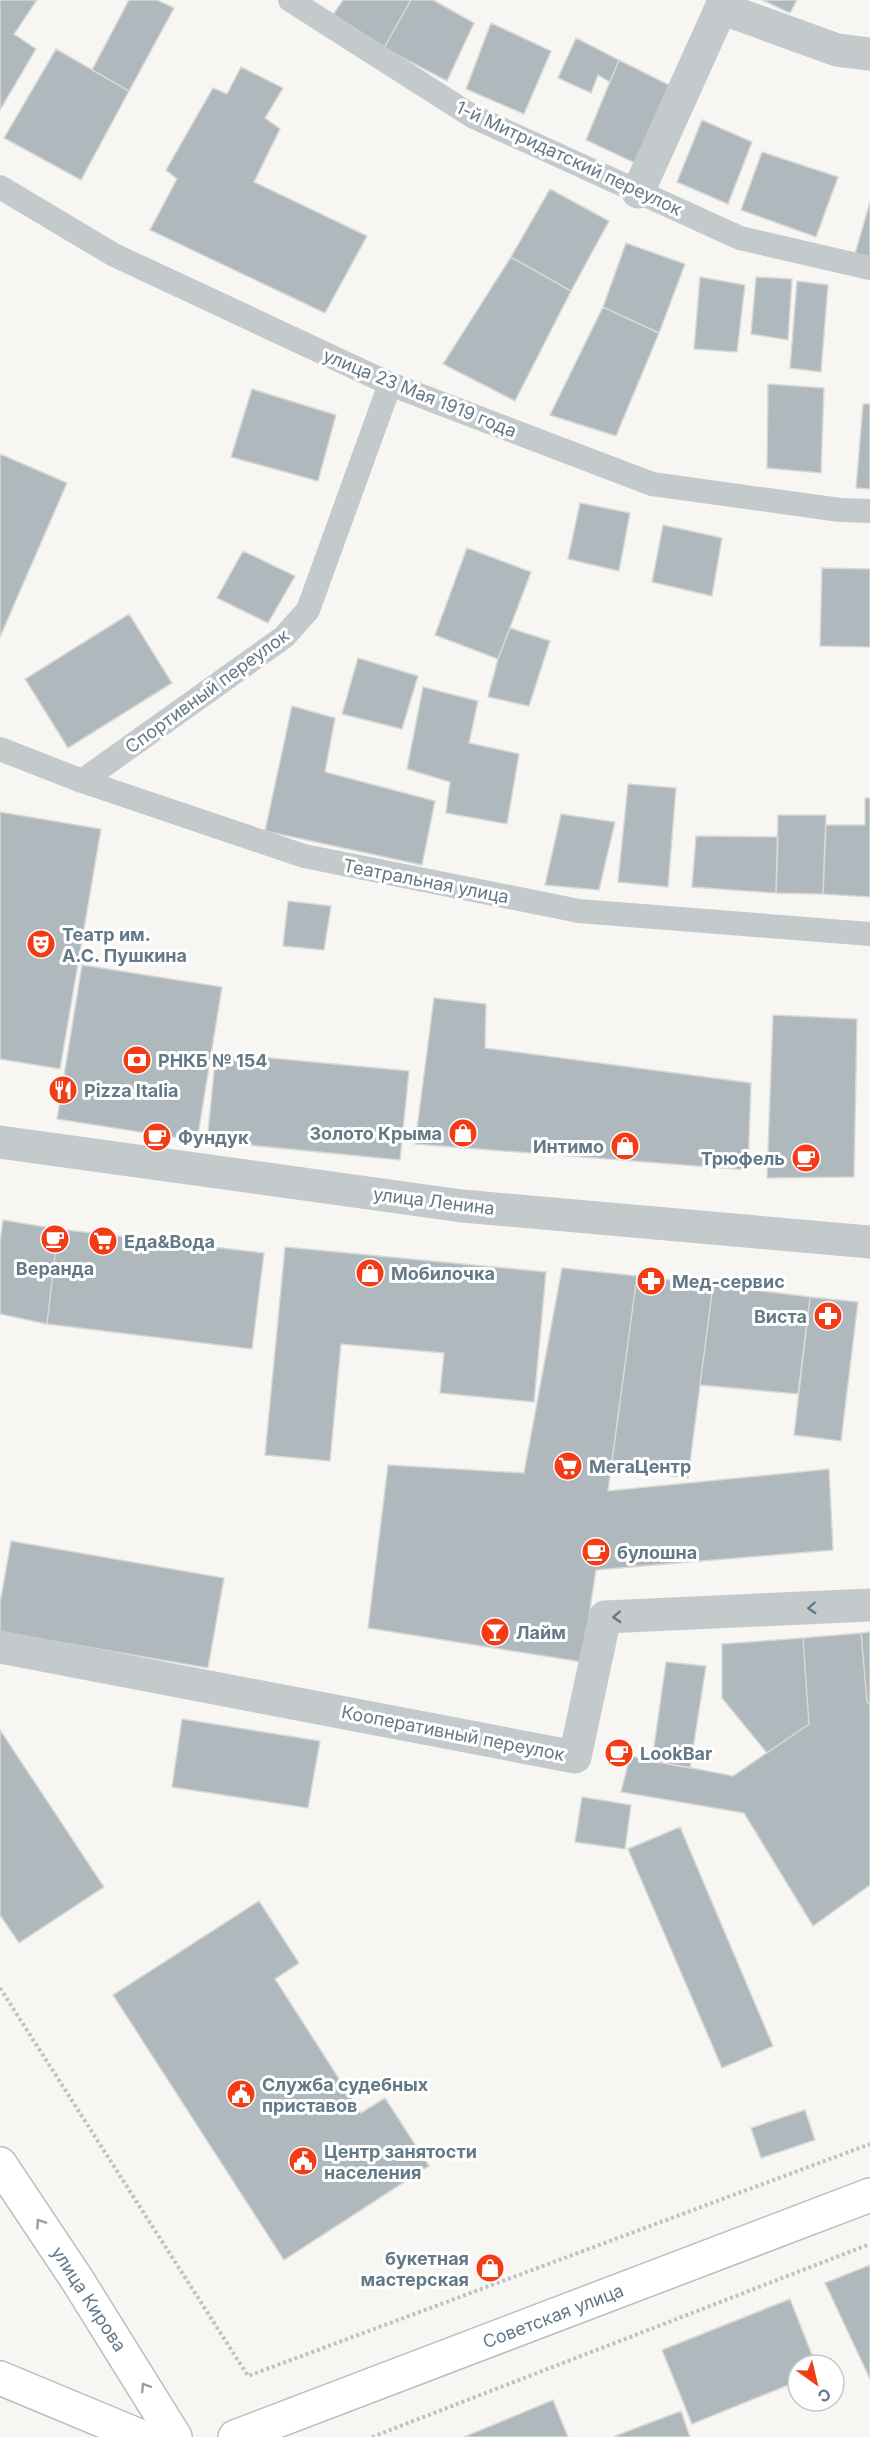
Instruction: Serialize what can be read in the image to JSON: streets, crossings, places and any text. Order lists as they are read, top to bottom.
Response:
{
  "streets": {
    "main road": ["улица Кирова", "Советская улица"],
    "street": ["улица Ленина", "Кооперативный переулок"],
    "lane": [
      "1-й Митридатский переулок",
      "улица 23 Мая 1919 года",
      "Спортивный переулок",
      "Театральная улица"
    ]
  },
  "crossings": [
    ["улица 23 Мая 1919 года", "Спортивный переулок"],
    ["Спортивный переулок", "Театральная улица"]
  ],
  "one_way": ["Кооперативный переулок", "улица Кирова"],
  "places": {
    "theatre": ["Театр им. А.С. Пушкина"],
    "bank": ["РНКБ № 154"],
    "restaurant": ["Pizza Italia"],
    "shop": [
      "Золото Крыма",
      "Интимо",
      "Мобилочка",
      "букетная мастерская"
    ],
    "cafe": [
      "Фундук",
      "Трюфель",
      "Веранда",
      "булошна",
      "LookBar"
    ],
    "supermarket": ["Еда&Вода", "МегаЦентр"],
    "pharmacy": ["Мед-сервис", "Виста"],
    "bar": ["Лайм"],
    "public building": ["Служба судебных приставов", "Центр занятости населения"]
  },
  "north": "bottom right"
}
